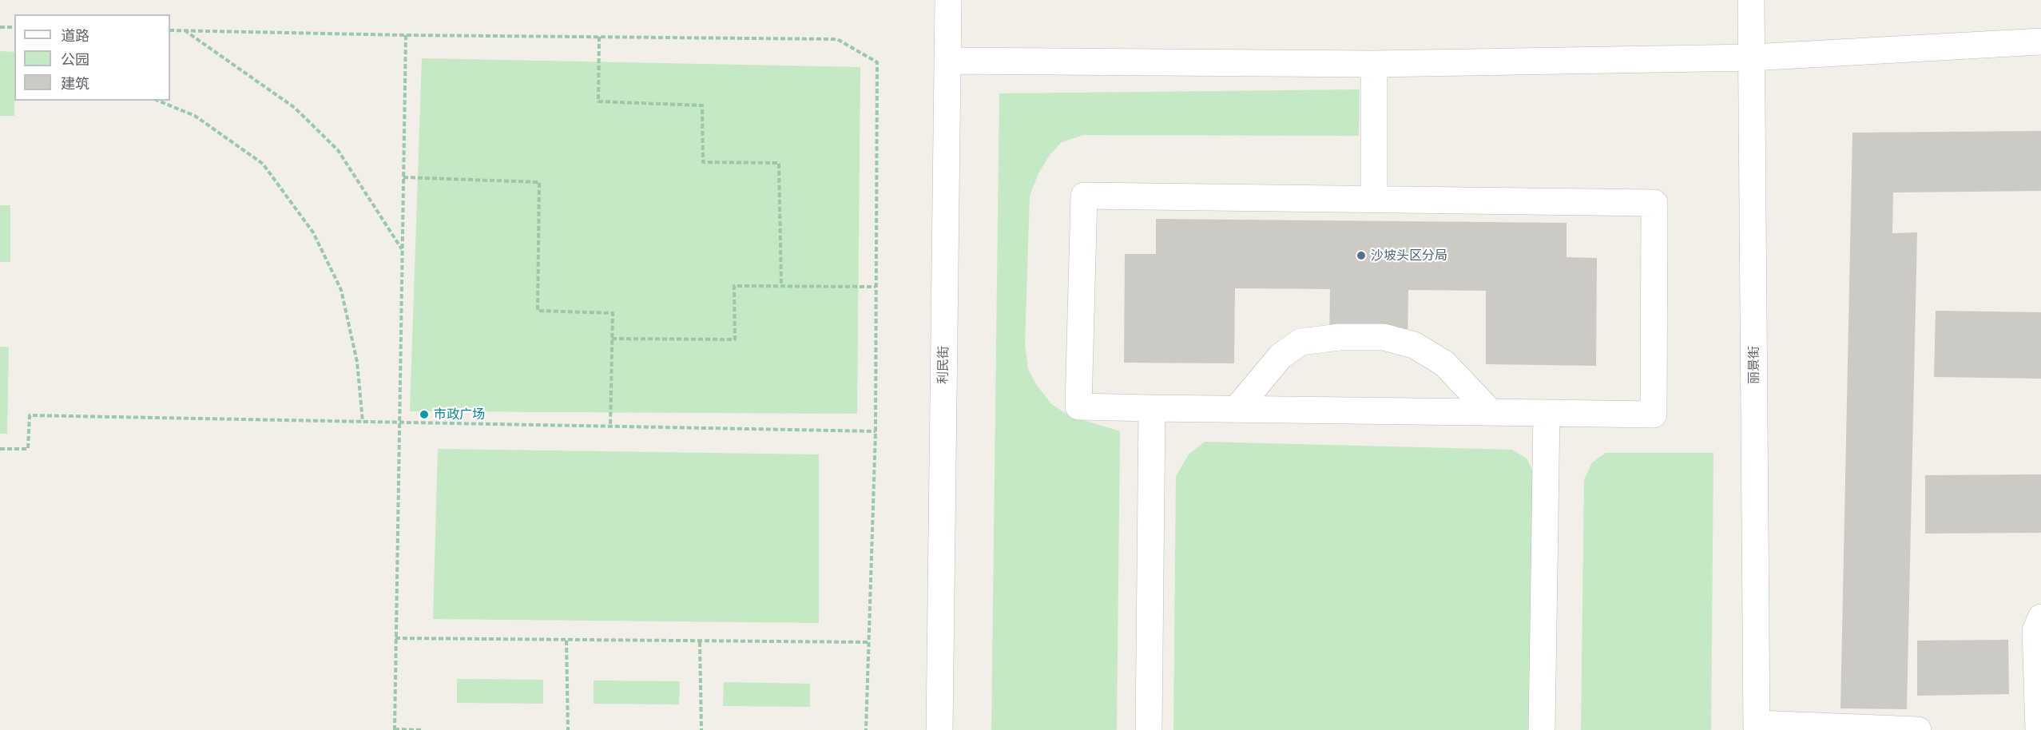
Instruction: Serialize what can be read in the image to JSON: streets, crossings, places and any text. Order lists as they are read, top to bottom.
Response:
{
  "streets": {
    "street": ["利民街", "丽景街"]
  },
  "places": ["沙坡头区分局", "市政广场"],
  "legend": ["道路", "公园", "建筑"]
}
